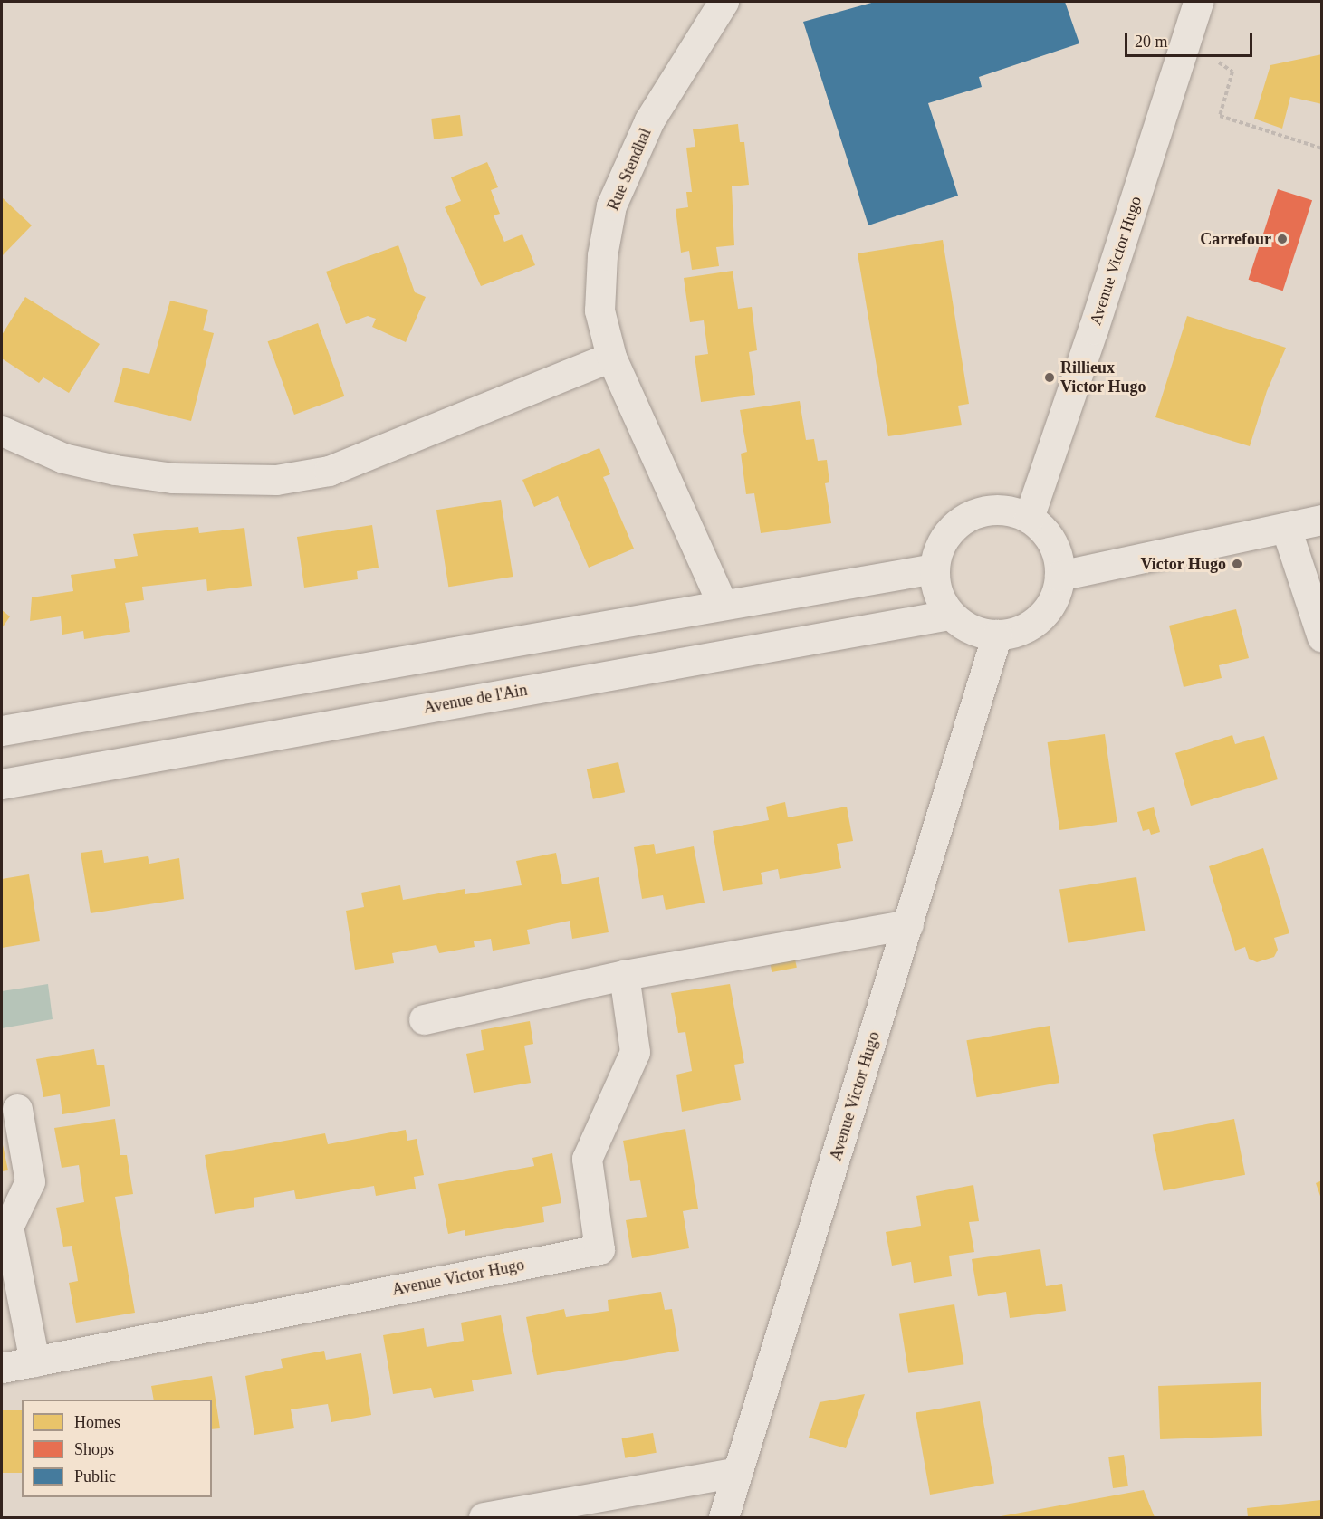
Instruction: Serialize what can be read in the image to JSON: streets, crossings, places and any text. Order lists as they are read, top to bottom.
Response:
{
  "streets": {
    "street": ["Rue Stendhal", "Avenue Victor Hugo", "Avenue de l'Ain"]
  },
  "crossings": [
    ["Avenue Victor Hugo", "Avenue de l'Ain"]
  ],
  "places": ["Carrefour", "Rillieux Victor Hugo", "Victor Hugo"],
  "legend": ["Homes", "Shops", "Public"],
  "scale_bar": "20 m"
}
